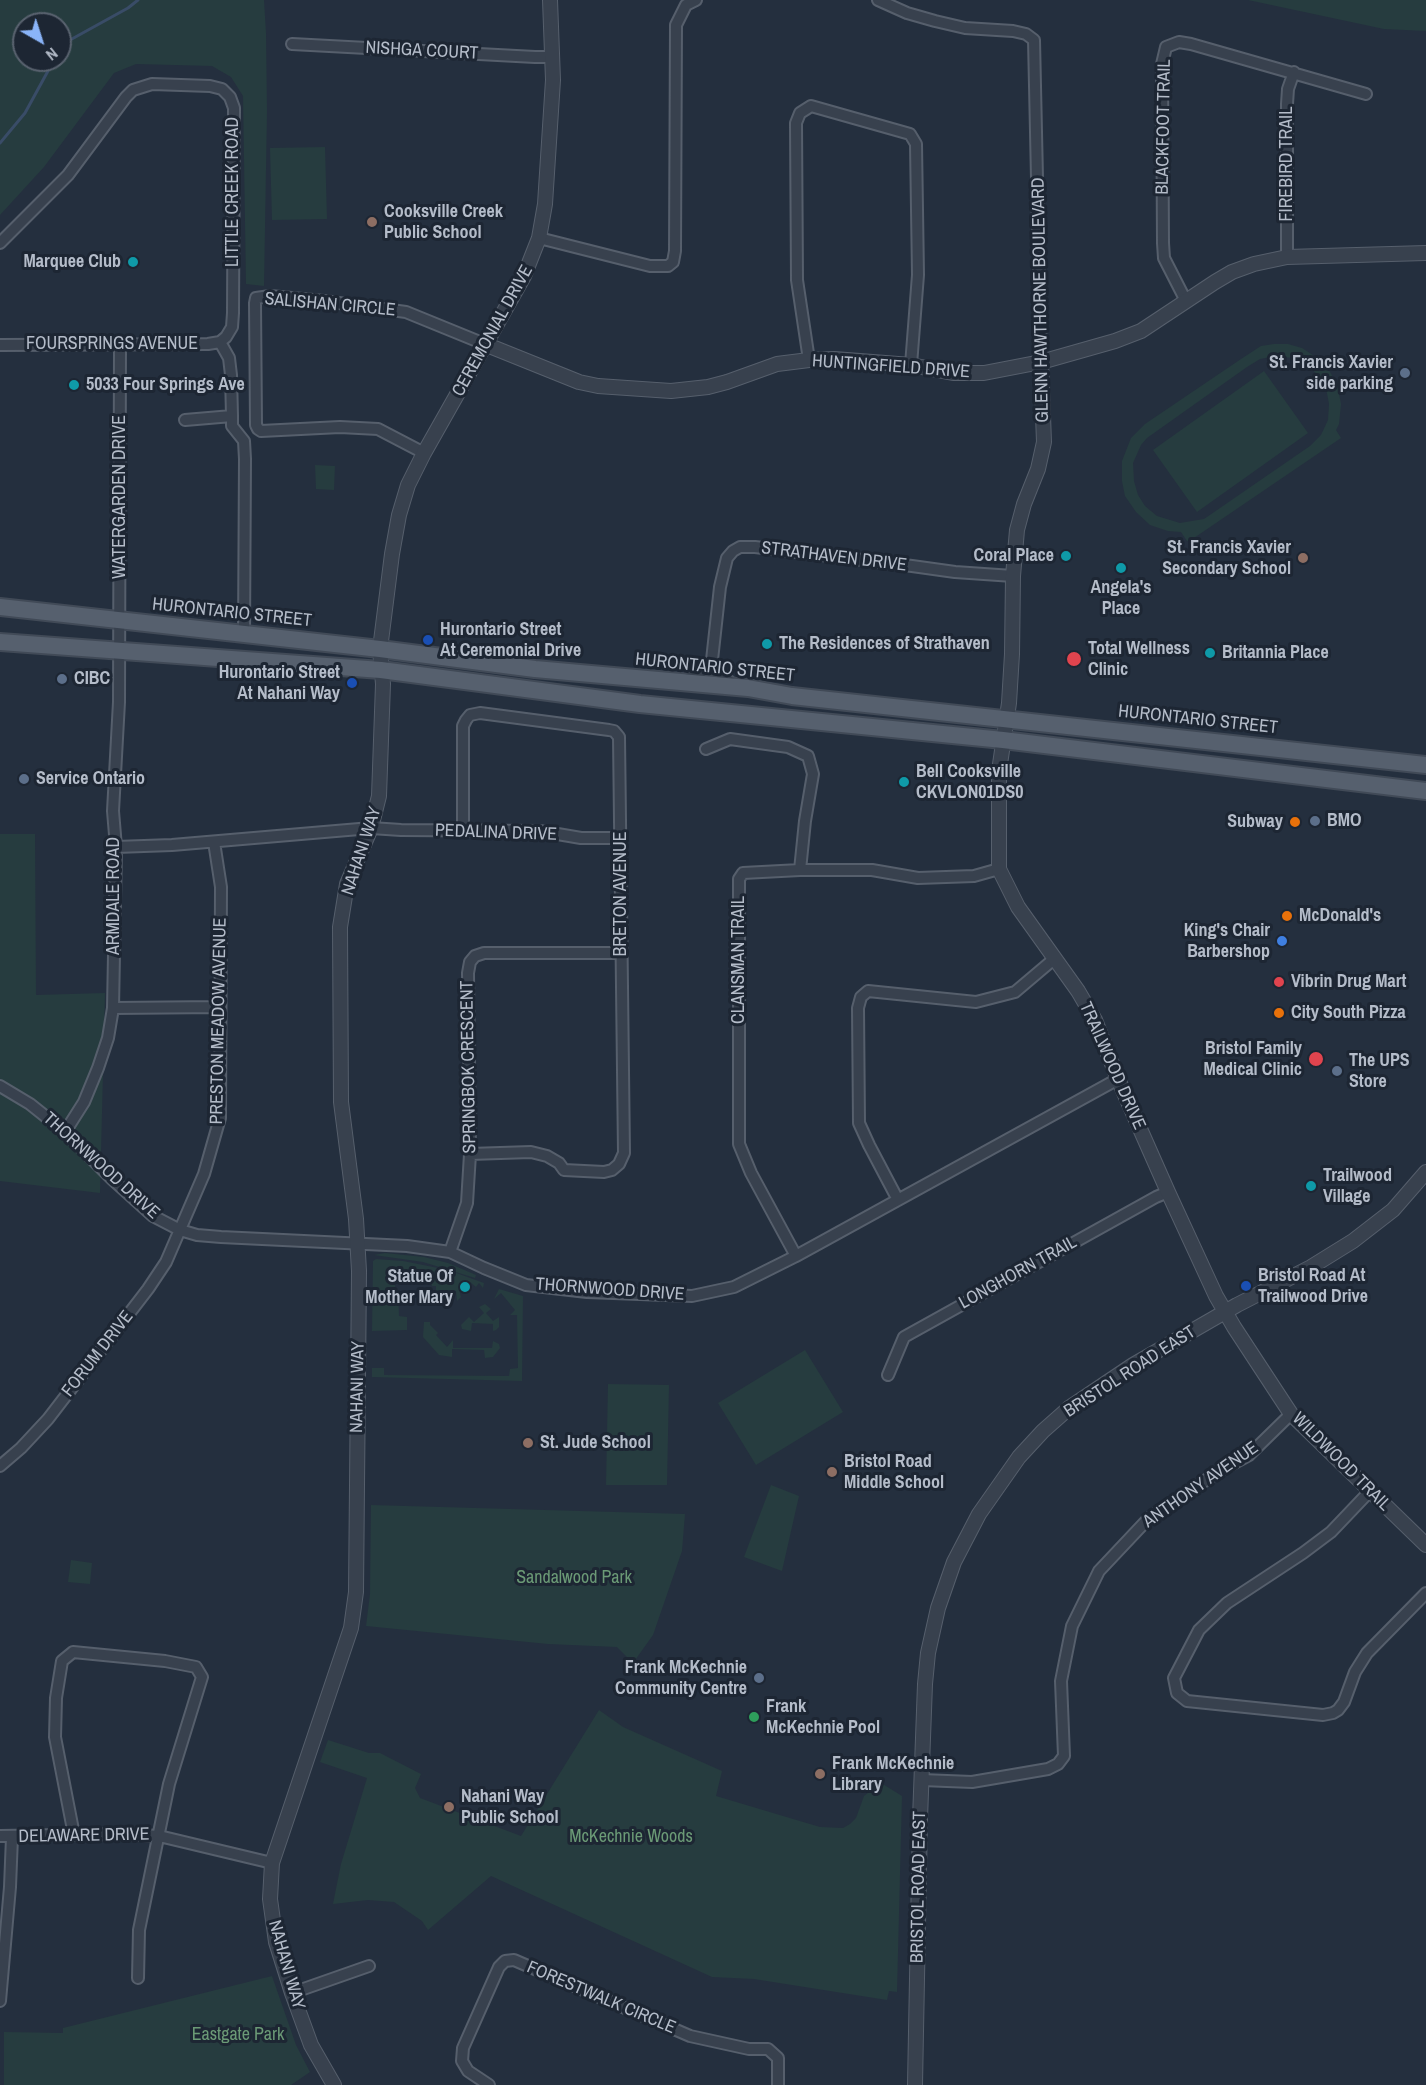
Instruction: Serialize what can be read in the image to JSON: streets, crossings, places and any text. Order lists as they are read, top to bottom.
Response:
{
  "streets": {
    "main road": ["HURONTARIO STREET"],
    "street": [
      "NISHGA COURT",
      "BLACKFOOT TRAIL",
      "FIREBIRD TRAIL",
      "LITTLE CREEK ROAD",
      "GLENN HAWTHORNE BOULEVARD",
      "SALISHAN CIRCLE",
      "CEREMONIAL DRIVE",
      "FOURSPRINGS AVENUE",
      "HUNTINGFIELD DRIVE",
      "WATERGARDEN DRIVE",
      "STRATHAVEN DRIVE",
      "PEDALINA DRIVE",
      "NAHANI WAY",
      "BRETON AVENUE",
      "ARMDALE ROAD",
      "CLANSMAN TRAIL",
      "PRESTON MEADOW AVENUE",
      "TRAILWOOD DRIVE",
      "SPRINGBOK CRESCENT",
      "THORNWOOD DRIVE",
      "LONGHORN TRAIL",
      "FORUM DRIVE",
      "BRISTOL ROAD EAST",
      "WILDWOOD TRAIL",
      "ANTHONY AVENUE",
      "DELAWARE DRIVE",
      "FORESTWALK CIRCLE"
    ]
  },
  "crossings": [
    ["NISHGA COURT", "CEREMONIAL DRIVE"],
    ["BLACKFOOT TRAIL", "FIREBIRD TRAIL"],
    ["BLACKFOOT TRAIL", "HUNTINGFIELD DRIVE"],
    ["FIREBIRD TRAIL", "HUNTINGFIELD DRIVE"],
    ["LITTLE CREEK ROAD", "FOURSPRINGS AVENUE"],
    ["GLENN HAWTHORNE BOULEVARD", "HUNTINGFIELD DRIVE"],
    ["GLENN HAWTHORNE BOULEVARD", "STRATHAVEN DRIVE"],
    ["GLENN HAWTHORNE BOULEVARD", "HURONTARIO STREET"],
    ["GLENN HAWTHORNE BOULEVARD", "TRAILWOOD DRIVE"],
    ["SALISHAN CIRCLE", "CEREMONIAL DRIVE"],
    ["SALISHAN CIRCLE", "HUNTINGFIELD DRIVE"],
    ["CEREMONIAL DRIVE", "HUNTINGFIELD DRIVE"],
    ["CEREMONIAL DRIVE", "HURONTARIO STREET"],
    ["CEREMONIAL DRIVE", "NAHANI WAY"],
    ["FOURSPRINGS AVENUE", "WATERGARDEN DRIVE"],
    ["WATERGARDEN DRIVE", "HURONTARIO STREET"],
    ["WATERGARDEN DRIVE", "ARMDALE ROAD"],
    ["HURONTARIO STREET", "NAHANI WAY"],
    ["HURONTARIO STREET", "TRAILWOOD DRIVE"],
    ["PEDALINA DRIVE", "NAHANI WAY"],
    ["PEDALINA DRIVE", "BRETON AVENUE"],
    ["PEDALINA DRIVE", "ARMDALE ROAD"],
    ["PEDALINA DRIVE", "PRESTON MEADOW AVENUE"],
    ["NAHANI WAY", "THORNWOOD DRIVE"],
    ["NAHANI WAY", "DELAWARE DRIVE"],
    ["BRETON AVENUE", "SPRINGBOK CRESCENT"],
    ["ARMDALE ROAD", "THORNWOOD DRIVE"],
    ["CLANSMAN TRAIL", "TRAILWOOD DRIVE"],
    ["CLANSMAN TRAIL", "THORNWOOD DRIVE"],
    ["PRESTON MEADOW AVENUE", "THORNWOOD DRIVE"],
    ["PRESTON MEADOW AVENUE", "FORUM DRIVE"],
    ["TRAILWOOD DRIVE", "THORNWOOD DRIVE"],
    ["TRAILWOOD DRIVE", "LONGHORN TRAIL"],
    ["TRAILWOOD DRIVE", "BRISTOL ROAD EAST"],
    ["TRAILWOOD DRIVE", "WILDWOOD TRAIL"],
    ["SPRINGBOK CRESCENT", "THORNWOOD DRIVE"],
    ["THORNWOOD DRIVE", "FORUM DRIVE"],
    ["BRISTOL ROAD EAST", "WILDWOOD TRAIL"],
    ["BRISTOL ROAD EAST", "ANTHONY AVENUE"],
    ["WILDWOOD TRAIL", "ANTHONY AVENUE"]
  ],
  "parks": ["Sandalwood Park", "McKechnie Woods", "Eastgate Park"],
  "places": [
    "Cooksville Creek Public School",
    "Marquee Club",
    "St. Francis Xavier side parking",
    "5033 Four Springs Ave",
    "Coral Place",
    "St. Francis Xavier Secondary School",
    "Angela's Place",
    "Hurontario Street At Ceremonial Drive",
    "The Residences of Strathaven",
    "Britannia Place",
    "Total Wellness Clinic",
    "CIBC",
    "Hurontario Street At Nahani Way",
    "Service Ontario",
    "Bell Cooksville CKVLON01DS0",
    "BMO",
    "Subway",
    "McDonald's",
    "King's Chair Barbershop",
    "Vibrin Drug Mart",
    "City South Pizza",
    "Bristol Family Medical Clinic",
    "The UPS Store",
    "Trailwood Village",
    "Bristol Road At Trailwood Drive",
    "Statue Of Mother Mary",
    "St. Jude School",
    "Bristol Road Middle School",
    "Frank McKechnie Community Centre",
    "Frank McKechnie Pool",
    "Frank McKechnie Library",
    "Nahani Way Public School"
  ],
  "north": "bottom right"
}
